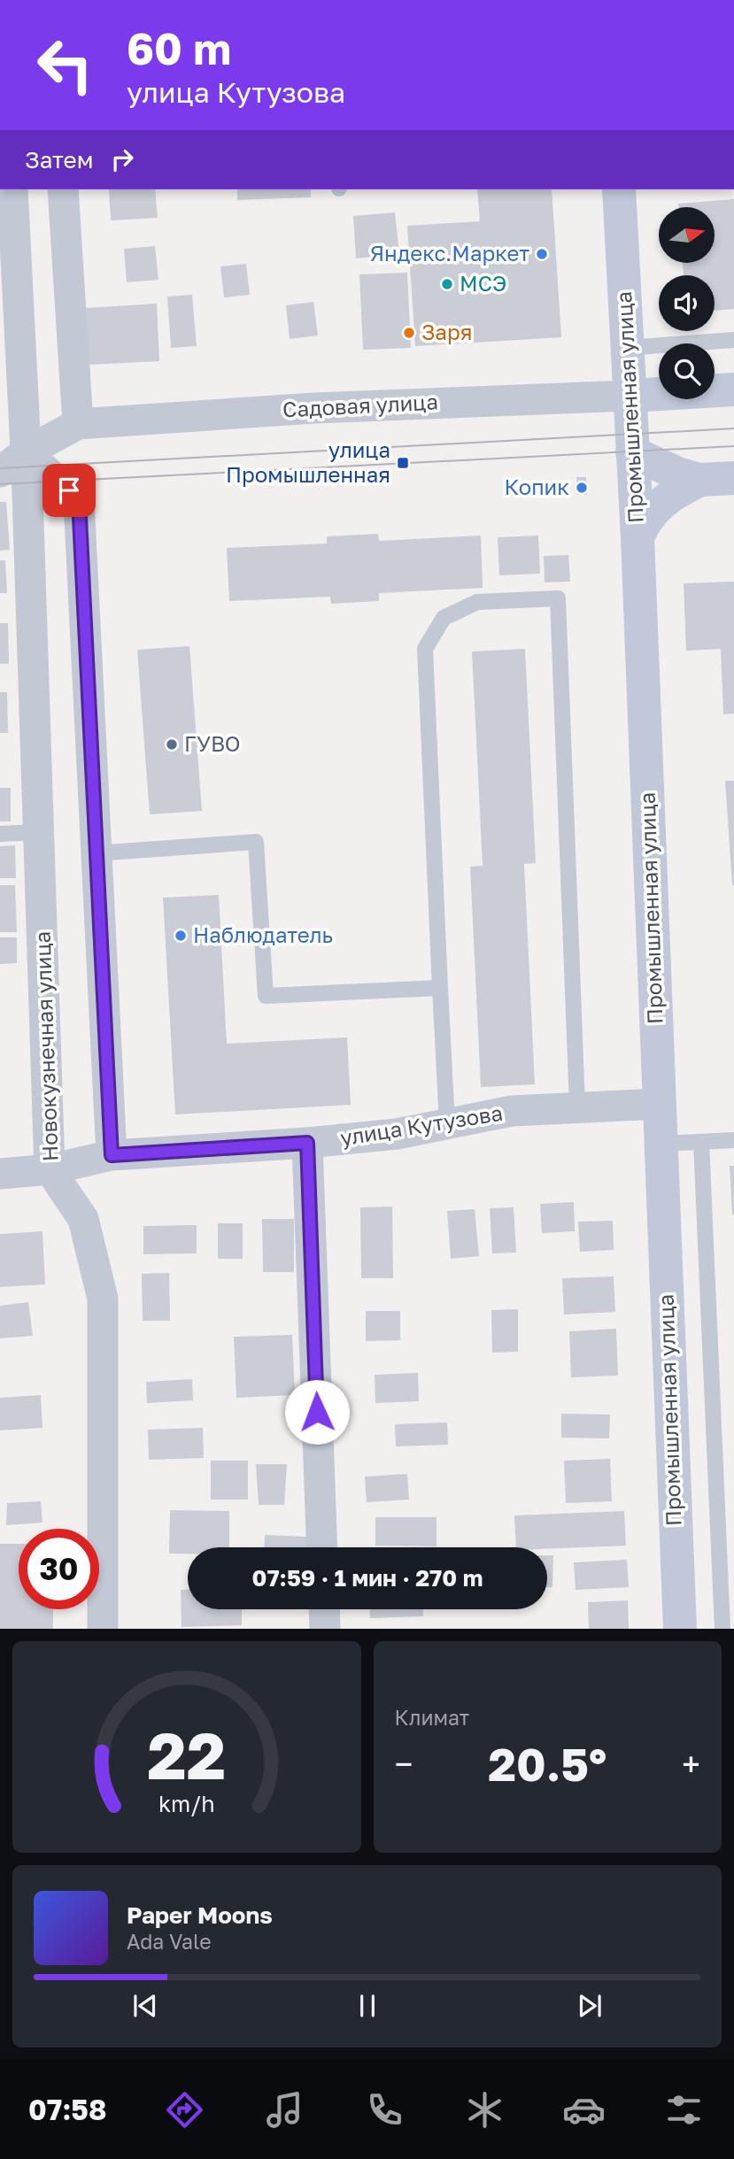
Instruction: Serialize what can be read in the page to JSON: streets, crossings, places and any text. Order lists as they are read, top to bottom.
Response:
{
  "streets": {
    "main road": ["Садовая улица", "Промышленная улица"],
    "street": ["Новокузнечная улица", "улица Кутузова"]
  },
  "crossings": [
    ["Садовая улица", "Промышленная улица"],
    ["Садовая улица", "Новокузнечная улица"],
    ["Промышленная улица", "улица Кутузова"],
    ["Новокузнечная улица", "улица Кутузова"]
  ],
  "places": {
    "other": [
      "Яндекс.Маркет",
      "МСЭ",
      "Заря",
      "Копик",
      "ГУВО",
      "Наблюдатель"
    ],
    "transit": ["улица Промышленная"]
  },
  "north": "right",
  "page": {
    "turn": ["60 m", "улица Кутузова"],
    "then": "Затем",
    "limit": "30",
    "trip": "07:59 · 1 мин · 270 m",
    "tile": "Климат",
    "heat": ["−", "20.5°", "+"],
    "song": ["Paper Moons", "Ada Vale"],
    "tabs": "07:58",
    "gauge": ["22", "km/h"]
  }
}
